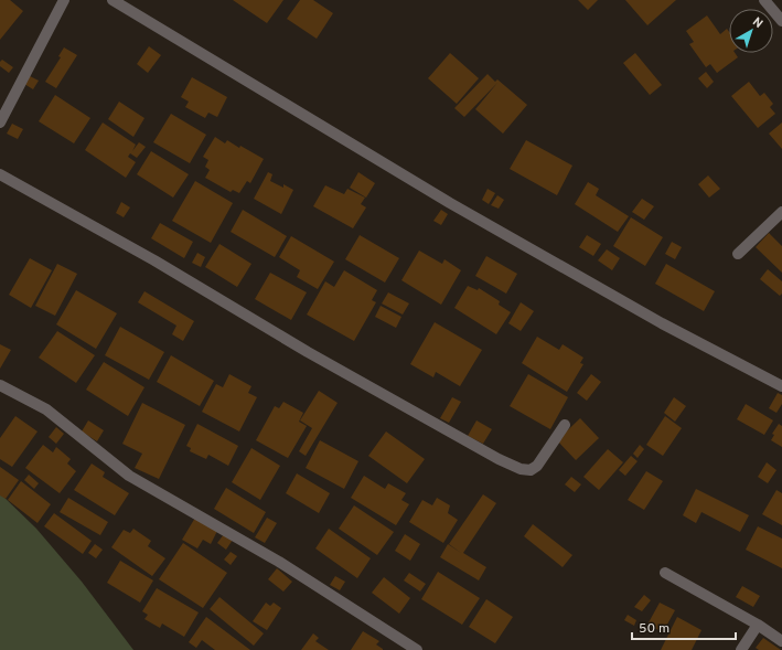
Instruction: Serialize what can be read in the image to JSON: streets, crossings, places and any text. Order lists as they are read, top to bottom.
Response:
{
  "scale_bar": "50 m",
  "north": "top right"
}
